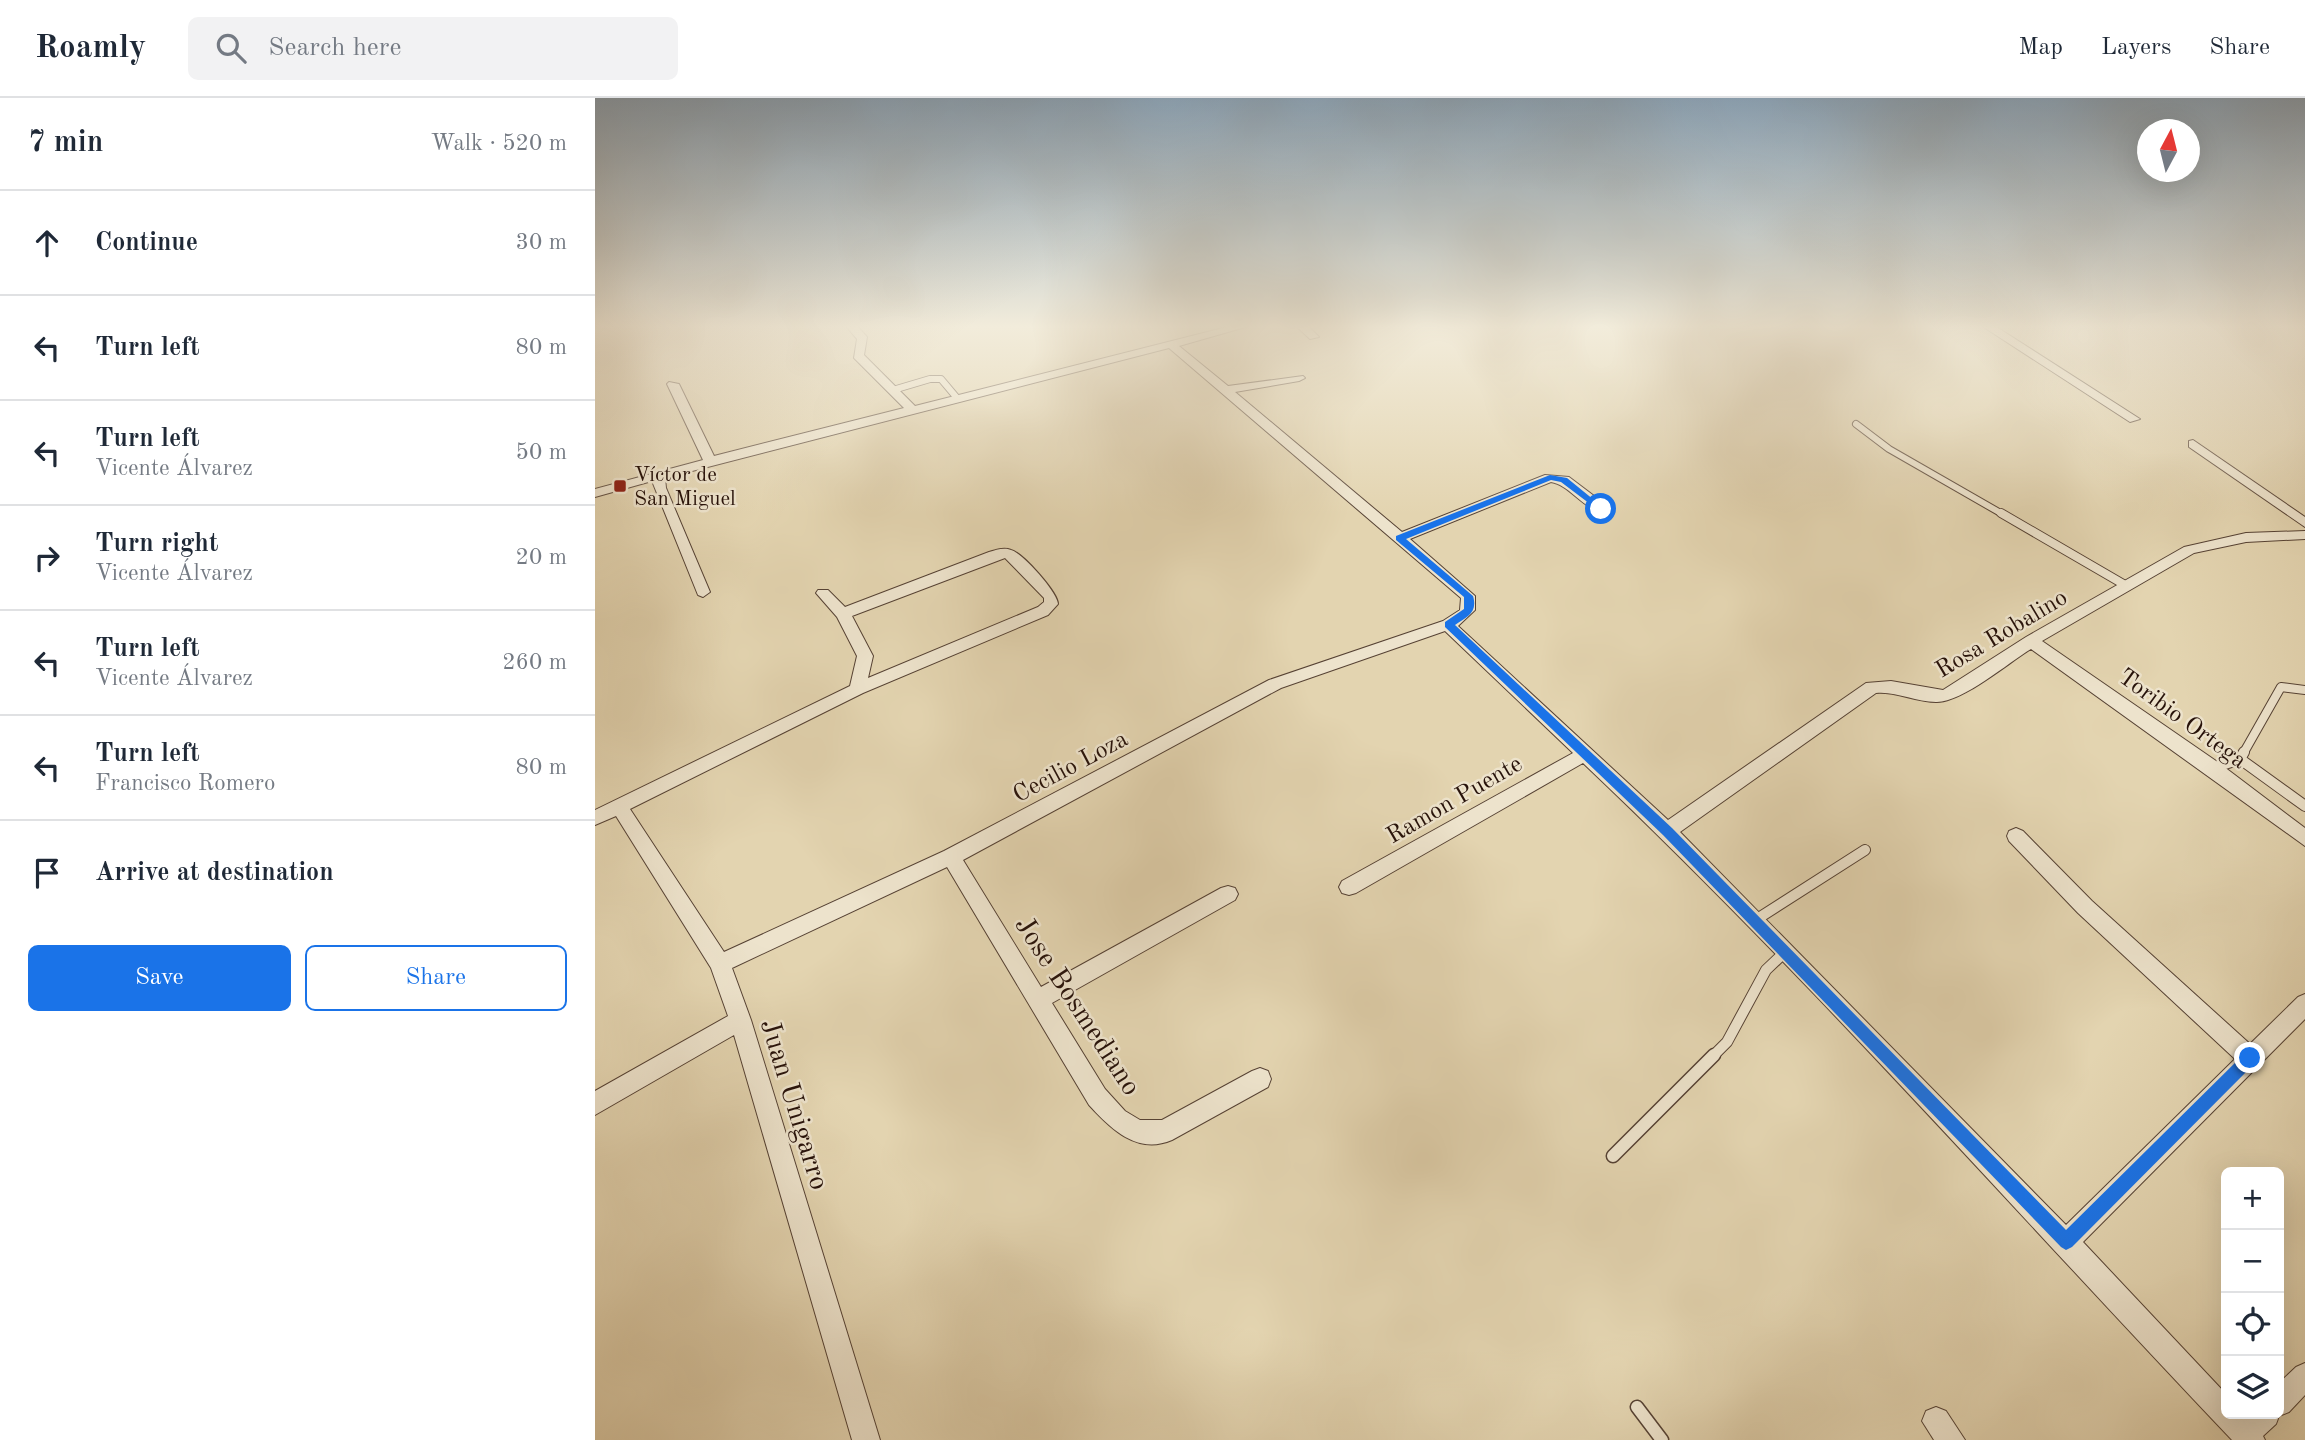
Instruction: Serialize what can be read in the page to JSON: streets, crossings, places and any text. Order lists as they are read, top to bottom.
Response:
{
  "streets": {
    "street": [
      "Rosa Robalino",
      "Toribio Ortega",
      "Cecilio Loza",
      "Ramon Puente",
      "Jose Bosmediano",
      "Juan Unigarro"
    ]
  },
  "crossings": [
    ["Rosa Robalino", "Toribio Ortega"],
    ["Cecilio Loza", "Jose Bosmediano"],
    ["Cecilio Loza", "Juan Unigarro"]
  ],
  "places": {
    "transit": ["Víctor de San Miguel"]
  },
  "north": "top",
  "page": {
    "header": "Roamly",
    "search": "Search here",
    "nav": ["Map", "Layers", "Share"],
    "heading": ["7 min", "Walk · 520 m"],
    "list": [
      ["Continue", "30 m"],
      ["Turn left", "80 m"],
      ["Turn left", "Vicente Álvarez", "50 m"],
      ["Turn right", "Vicente Álvarez", "20 m"],
      ["Turn left", "Vicente Álvarez", "260 m"],
      ["Turn left", "Francisco Romero", "80 m"],
      "Arrive at destination"
    ],
    "buttons": ["Save", "Share"],
    "map_buttons": ["+", "−"]
  }
}
